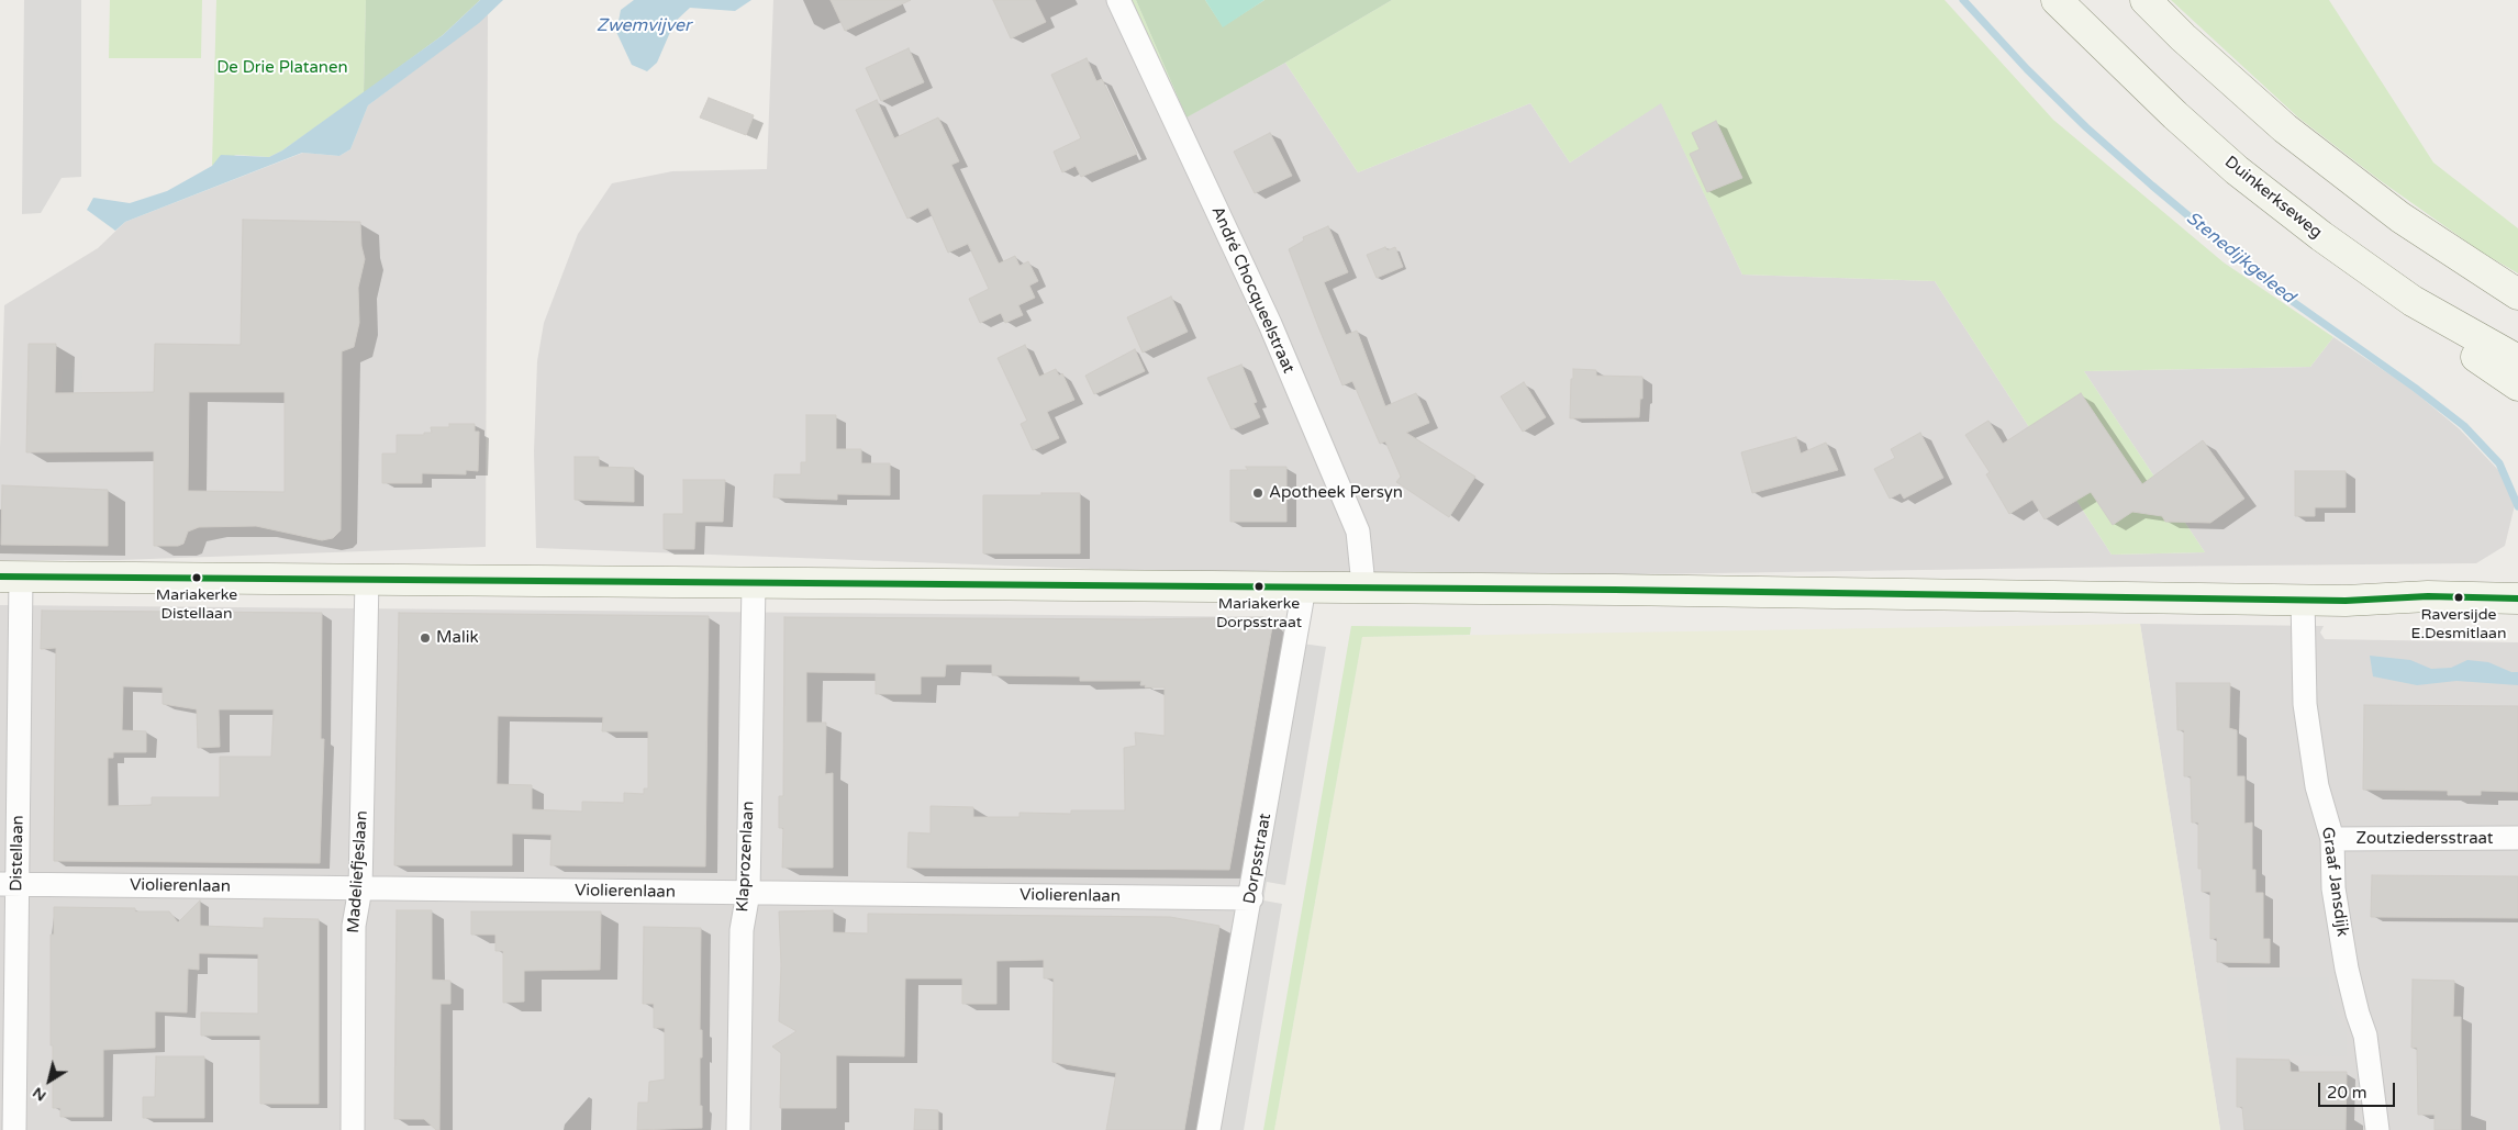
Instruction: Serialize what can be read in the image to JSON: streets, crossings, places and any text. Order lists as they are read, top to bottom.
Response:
{
  "streets": {
    "main road": ["Duinkerkseweg"],
    "street": [
      "André Chocqueelstraat",
      "Zoutziedersstraat",
      "Distellaan",
      "Klaprozenlaan",
      "Dorpsstraat",
      "Madeliefjeslaan",
      "Graaf Jansdijk",
      "Violierenlaan"
    ]
  },
  "crossings": [
    ["Zoutziedersstraat", "Graaf Jansdijk"],
    ["Distellaan", "Violierenlaan"],
    ["Klaprozenlaan", "Violierenlaan"],
    ["Dorpsstraat", "Violierenlaan"],
    ["Madeliefjeslaan", "Violierenlaan"]
  ],
  "water": ["Zwemvijver", "Stenedijkgeleed"],
  "parks": ["De Drie Platanen"],
  "places": [
    "Apotheek Persyn",
    "Mariakerke Distellaan",
    "Mariakerke Dorpsstraat",
    "Raversijde E.Desmitlaan",
    "Malik"
  ],
  "scale_bar": "20 m",
  "north": "bottom left"
}
